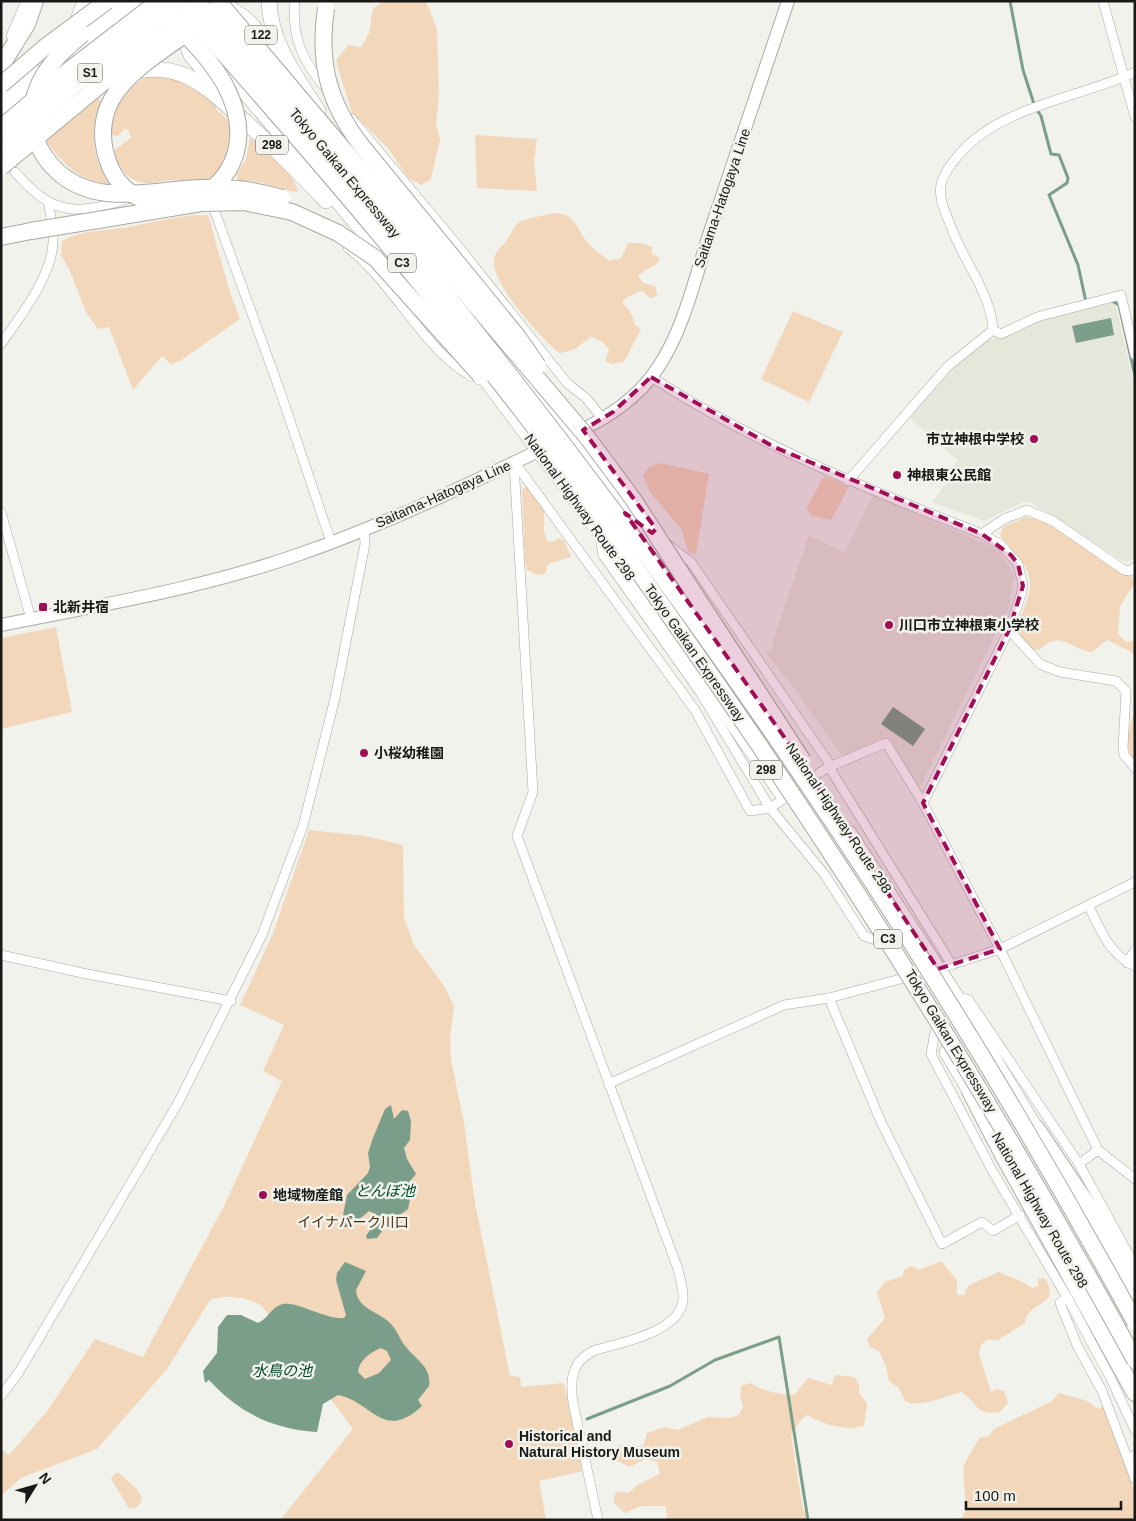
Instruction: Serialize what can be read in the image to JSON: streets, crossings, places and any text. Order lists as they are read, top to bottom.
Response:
{
  "streets": {
    "highway": [
      "122",
      "S1",
      "298",
      "Tokyo Gaikan Expressway",
      "C3",
      "National Highway Route 298"
    ],
    "main road": ["Saitama-Hatogaya Line"]
  },
  "crossings": [
    ["122", "298"],
    ["S1", "298"],
    ["S1", "Tokyo Gaikan Expressway"],
    ["298", "Tokyo Gaikan Expressway"],
    ["298", "National Highway Route 298"],
    ["Saitama-Hatogaya Line", "National Highway Route 298"]
  ],
  "water": ["とんぼ池", "水鳥の池"],
  "parks": ["イイナパーク川口"],
  "places": {
    "other": [
      "市立神根中学校",
      "神根東公民館",
      "川口市立神根東小学校",
      "小桜幼稚園",
      "地域物産館",
      "Historical and Natural History Museum"
    ],
    "transit": ["北新井宿"]
  },
  "scale_bar": "100 m",
  "north": "top right"
}
